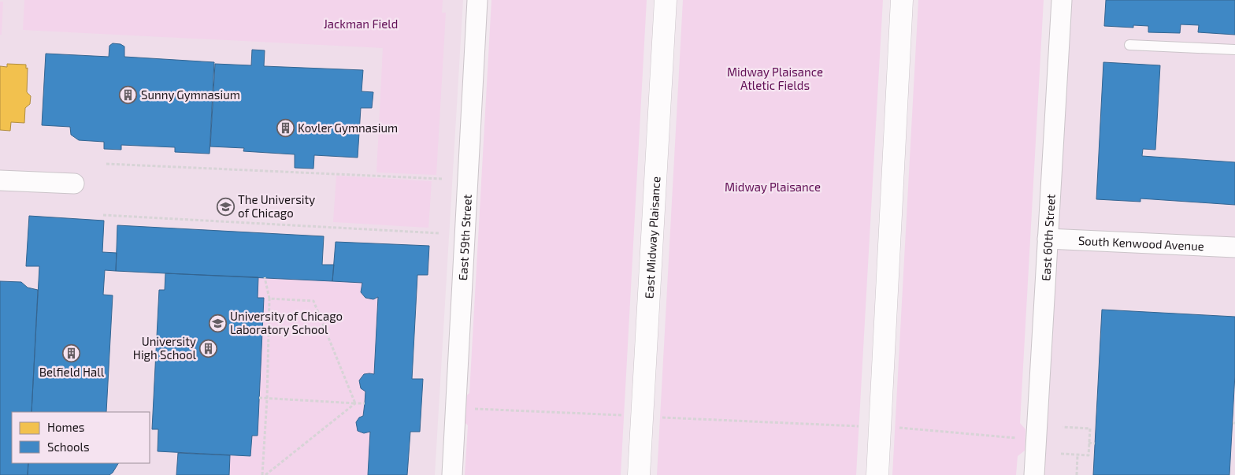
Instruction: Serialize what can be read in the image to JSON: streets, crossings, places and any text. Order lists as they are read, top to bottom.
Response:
{
  "streets": {
    "street": [
      "East 59th Street",
      "East Midway Plaisance",
      "East 60th Street",
      "South Kenwood Avenue"
    ]
  },
  "crossings": [
    ["East 60th Street", "South Kenwood Avenue"]
  ],
  "parks": ["Jackman Field", "Midway Plaisance Atletic Fields", "Midway Plaisance"],
  "places": {
    "building": [
      "Sunny Gymnasium",
      "Kovler Gymnasium",
      "University High School",
      "Belfield Hall"
    ],
    "school or university": ["The University of Chicago", "University of Chicago Laboratory School"]
  },
  "legend": ["Homes", "Schools"]
}
